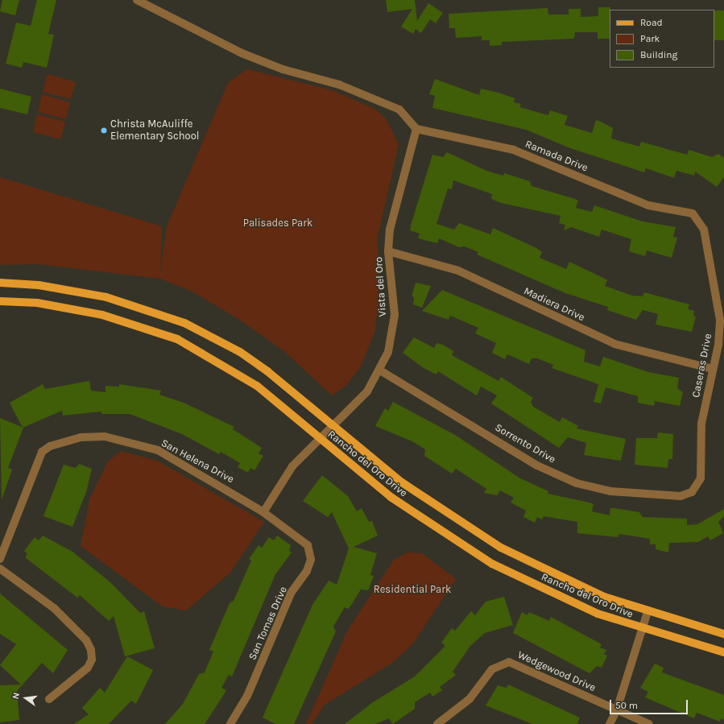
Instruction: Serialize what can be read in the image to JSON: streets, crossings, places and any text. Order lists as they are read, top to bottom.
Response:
{
  "streets": {
    "main road": ["Rancho del Oro Drive"],
    "street": [
      "Ramada Drive",
      "Vista del Oro",
      "Madiera Drive",
      "Caseras Drive",
      "Sorrento Drive",
      "San Helena Drive",
      "San Tomas Drive",
      "Wedgewood Drive"
    ]
  },
  "crossings": [
    ["Ramada Drive", "Vista del Oro"],
    ["Ramada Drive", "Caseras Drive"],
    ["Vista del Oro", "Madiera Drive"],
    ["Vista del Oro", "Sorrento Drive"],
    ["Vista del Oro", "San Helena Drive"],
    ["Vista del Oro", "Rancho del Oro Drive"],
    ["Vista del Oro", "San Tomas Drive"],
    ["Madiera Drive", "Caseras Drive"],
    ["Caseras Drive", "Sorrento Drive"],
    ["San Helena Drive", "San Tomas Drive"]
  ],
  "parks": ["Palisades Park", "Residential Park"],
  "places": ["Christa McAuliffe Elementary School"],
  "legend": ["Road", "Park", "Building"],
  "scale_bar": "50 m",
  "north": "left"
}
